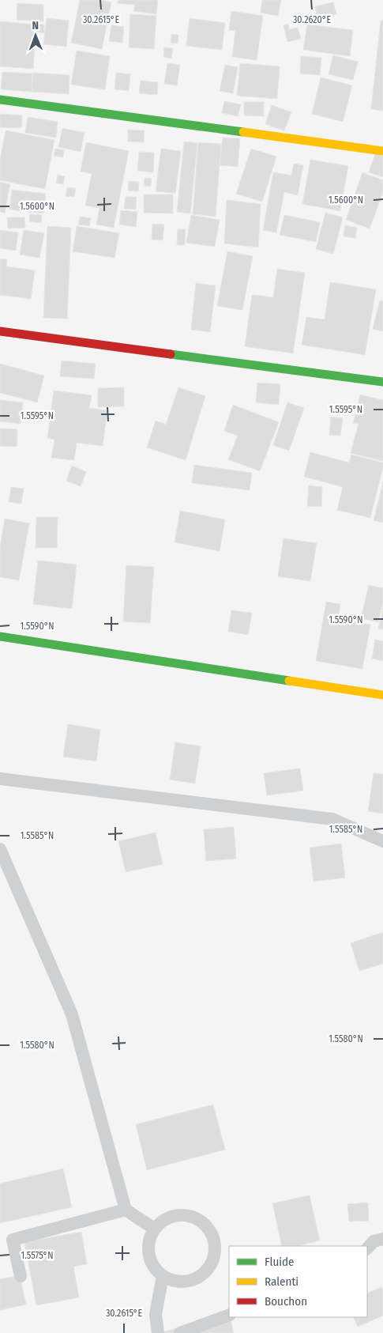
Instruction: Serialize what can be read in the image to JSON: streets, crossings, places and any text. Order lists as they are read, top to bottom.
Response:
{
  "legend": ["Fluide", "Ralenti", "Bouchon"],
  "north": "top",
  "coordinates": [
    "30.2615°E",
    "30.2620°E",
    "1.5600°N",
    "1.5595°N",
    "1.5590°N",
    "1.5585°N",
    "1.5580°N",
    "1.5575°N"
  ]
}
